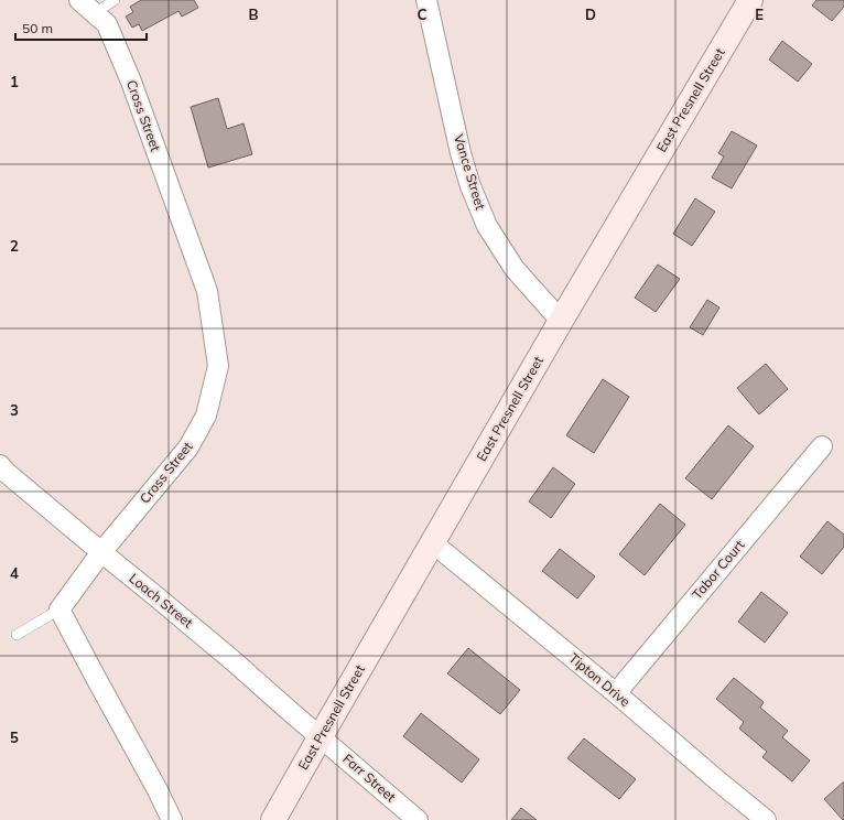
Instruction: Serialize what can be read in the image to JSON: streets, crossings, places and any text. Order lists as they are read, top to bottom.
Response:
{
  "streets": {
    "main road": ["East Presnell Street"],
    "street": [
      "Cross Street",
      "Vance Street",
      "Tabor Court",
      "Loach Street",
      "Tipton Drive",
      "Farr Street"
    ]
  },
  "crossings": [
    ["East Presnell Street", "Vance Street"],
    ["East Presnell Street", "Loach Street"],
    ["East Presnell Street", "Tipton Drive"],
    ["East Presnell Street", "Farr Street"],
    ["Cross Street", "Loach Street"],
    ["Tabor Court", "Tipton Drive"],
    ["Loach Street", "Farr Street"]
  ],
  "scale_bar": "50 m",
  "grid": {
    "columns": [
      "B",
      "C",
      "D",
      "E"
    ],
    "rows": [
      "1",
      "2",
      "3",
      "4",
      "5"
    ]
  }
}
